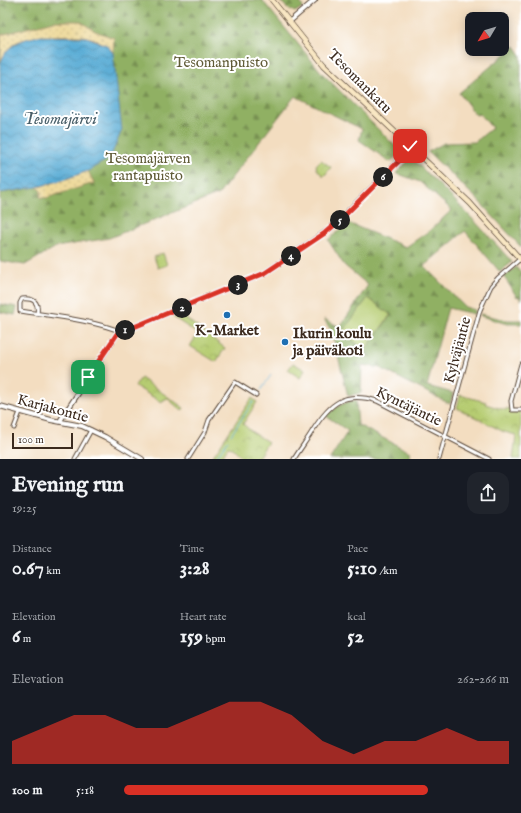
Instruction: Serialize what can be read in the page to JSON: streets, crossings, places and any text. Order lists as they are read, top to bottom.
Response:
{
  "streets": {
    "main road": ["Tesomankatu"],
    "street": ["Kylväjäntie", "Kyntäjäntie", "Karjakontie"]
  },
  "crossings": [
    ["Tesomankatu", "Kylväjäntie"],
    ["Kylväjäntie", "Kyntäjäntie"]
  ],
  "water": ["Tesomajärvi"],
  "parks": ["Tesomanpuisto", "Tesomajärven rantapuisto"],
  "places": ["K-Market", "Ikurin koulu ja päiväkoti"],
  "scale_bar": "100 m",
  "north": "bottom left",
  "page": {
    "pins": [
      "6",
      "5",
      "4",
      "3",
      "2",
      "1"
    ],
    "scale": "100 m",
    "heading": ["Evening run", "19:25"],
    "stats": [
      ["Distance", "0.67 km"],
      ["Time", "3:28"],
      ["Pace", "5:10 /km"],
      ["Elevation", "6 m"],
      ["Heart rate", "159 bpm"],
      ["kcal", "52"]
    ],
    "chart": ["Elevation", "262–266 m"],
    "list": [
      {
        "name": "100 m",
        "note": "5:18"
      }
    ]
  }
}
